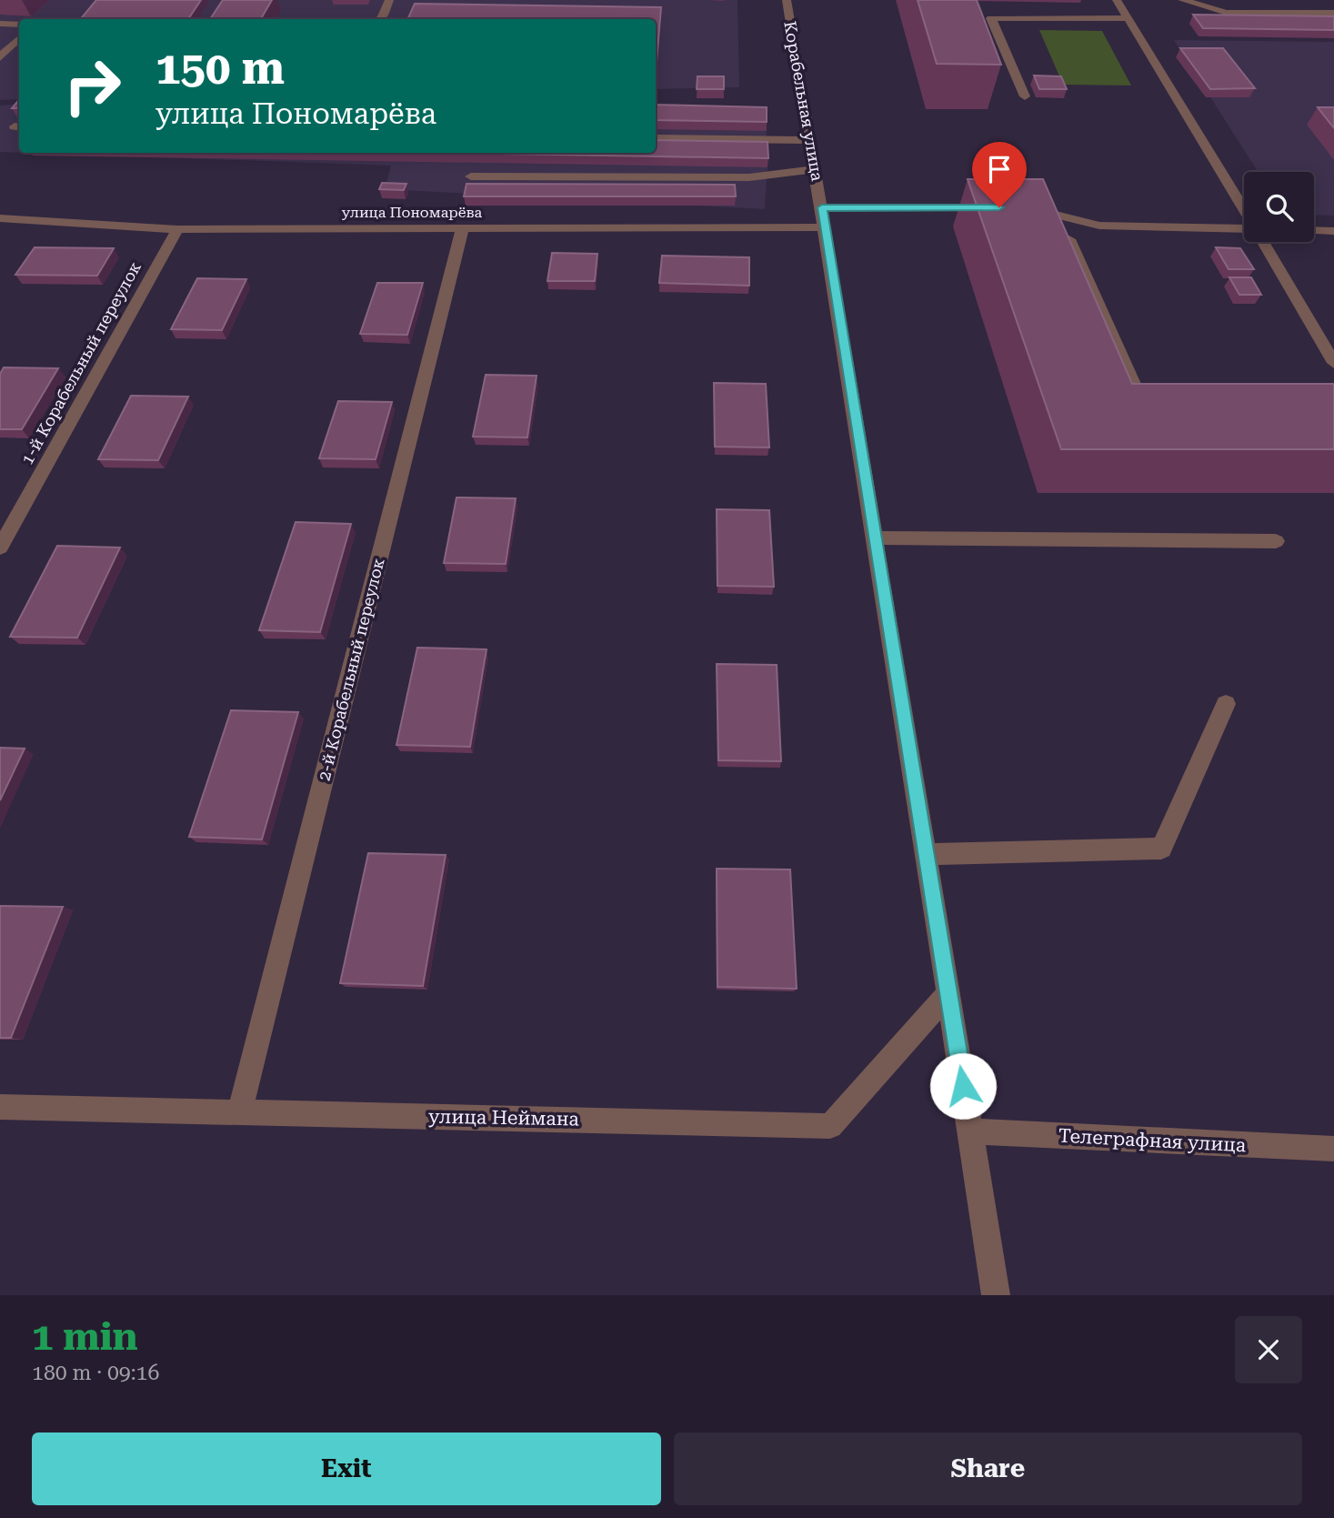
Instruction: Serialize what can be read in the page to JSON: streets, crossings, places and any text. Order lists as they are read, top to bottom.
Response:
{
  "streets": {
    "street": [
      "Корабельная улица",
      "улица Пономарёва",
      "1-й Корабельный переулок",
      "2-й Корабельный переулок",
      "улица Неймана",
      "Телеграфная улица"
    ]
  },
  "crossings": [
    ["Корабельная улица", "улица Пономарёва"],
    ["Корабельная улица", "улица Неймана"],
    ["Корабельная улица", "Телеграфная улица"],
    ["улица Пономарёва", "1-й Корабельный переулок"],
    ["улица Пономарёва", "2-й Корабельный переулок"],
    ["2-й Корабельный переулок", "улица Неймана"]
  ],
  "page": {
    "turn": ["150 m", "улица Пономарёва"],
    "heading": ["1 min", "180 m · 09:16"],
    "buttons": ["Exit", "Share"]
  }
}
